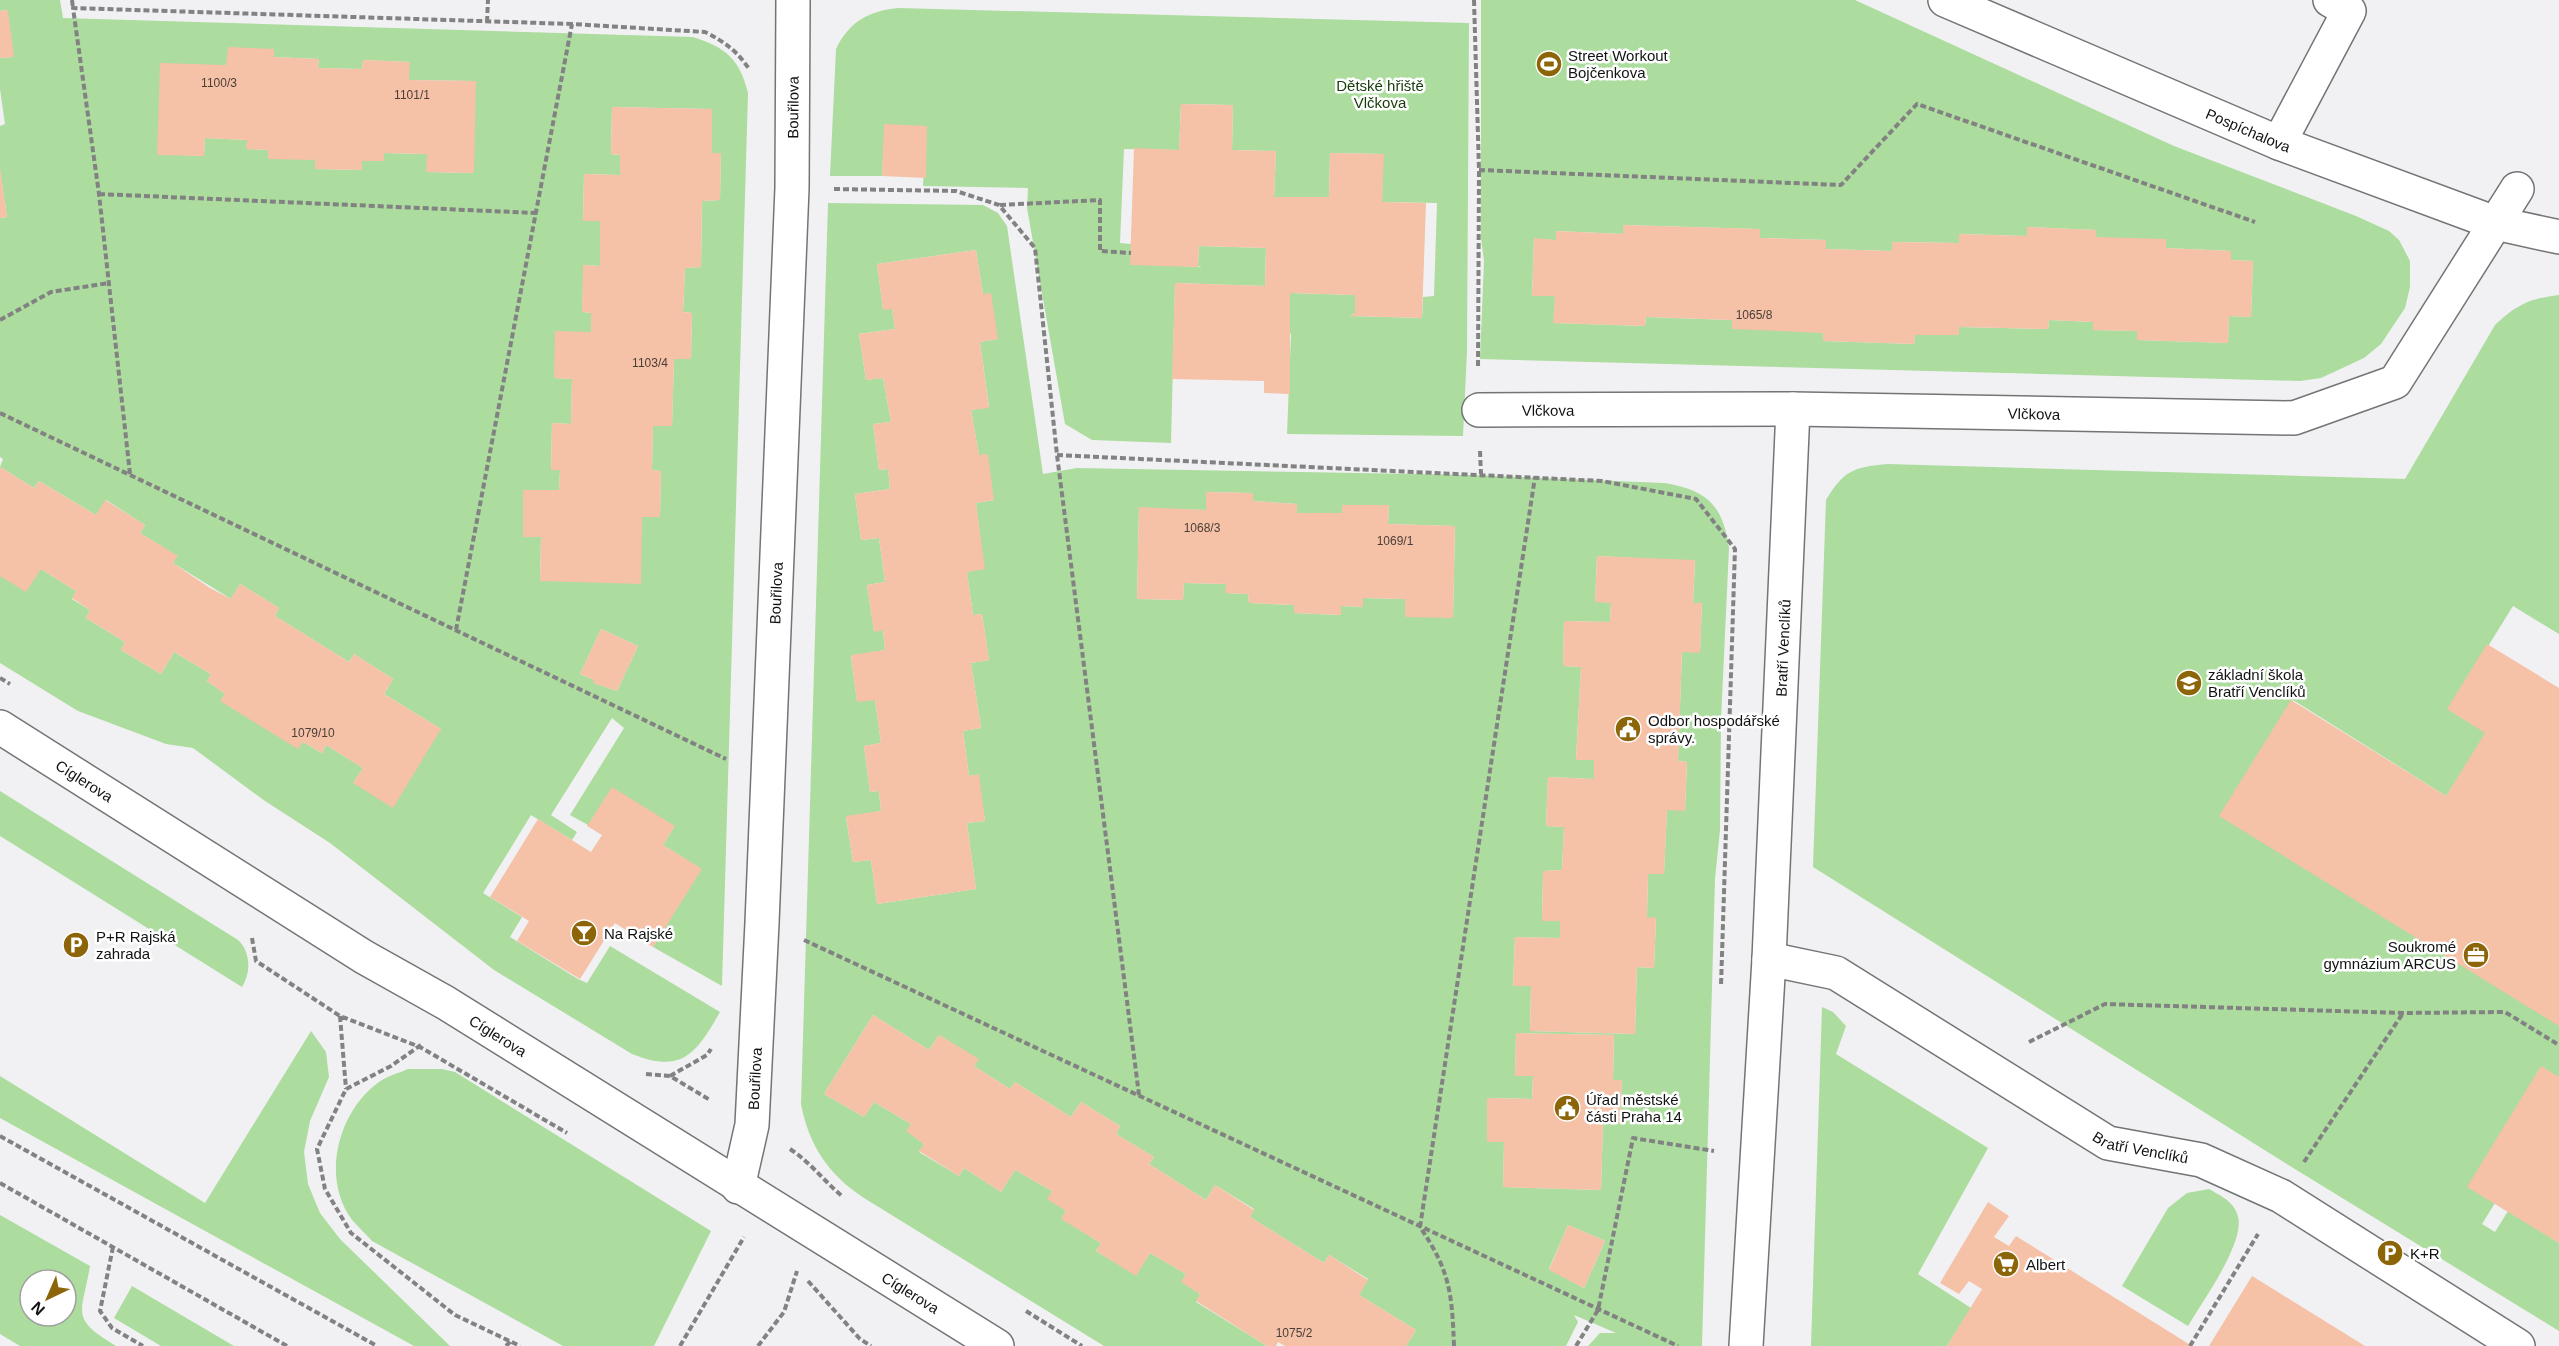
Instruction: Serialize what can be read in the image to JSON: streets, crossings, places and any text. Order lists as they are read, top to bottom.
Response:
{
  "streets": {
    "street": [
      "Bouřilova",
      "Pospíchalova",
      "Vlčkova",
      "Bratří Venclíků",
      "Cíglerova"
    ]
  },
  "crossings": [
    ["Bouřilova", "Cíglerova"],
    ["Pospíchalova", "Vlčkova"],
    ["Vlčkova", "Bratří Venclíků"]
  ],
  "parks": ["Dětské hřiště Vlčkova"],
  "places": {
    "sports": ["Street Workout Bojčenkova"],
    "school or university": ["základní škola Bratří Venclíků"],
    "public building": ["Odbor hospodářské správy.", "Úřad městské části Praha 14"],
    "bar": ["Na Rajské"],
    "parking": ["P+R Rajská zahrada", "K+R"],
    "office": ["Soukromé gymnázium ARCUS"],
    "supermarket": ["Albert"]
  },
  "house_numbers": [
    "1100/3",
    "1101/1",
    "1065/8",
    "1103/4",
    "1068/3",
    "1069/1",
    "1079/10",
    "1075/2"
  ],
  "north": "bottom left"
}
